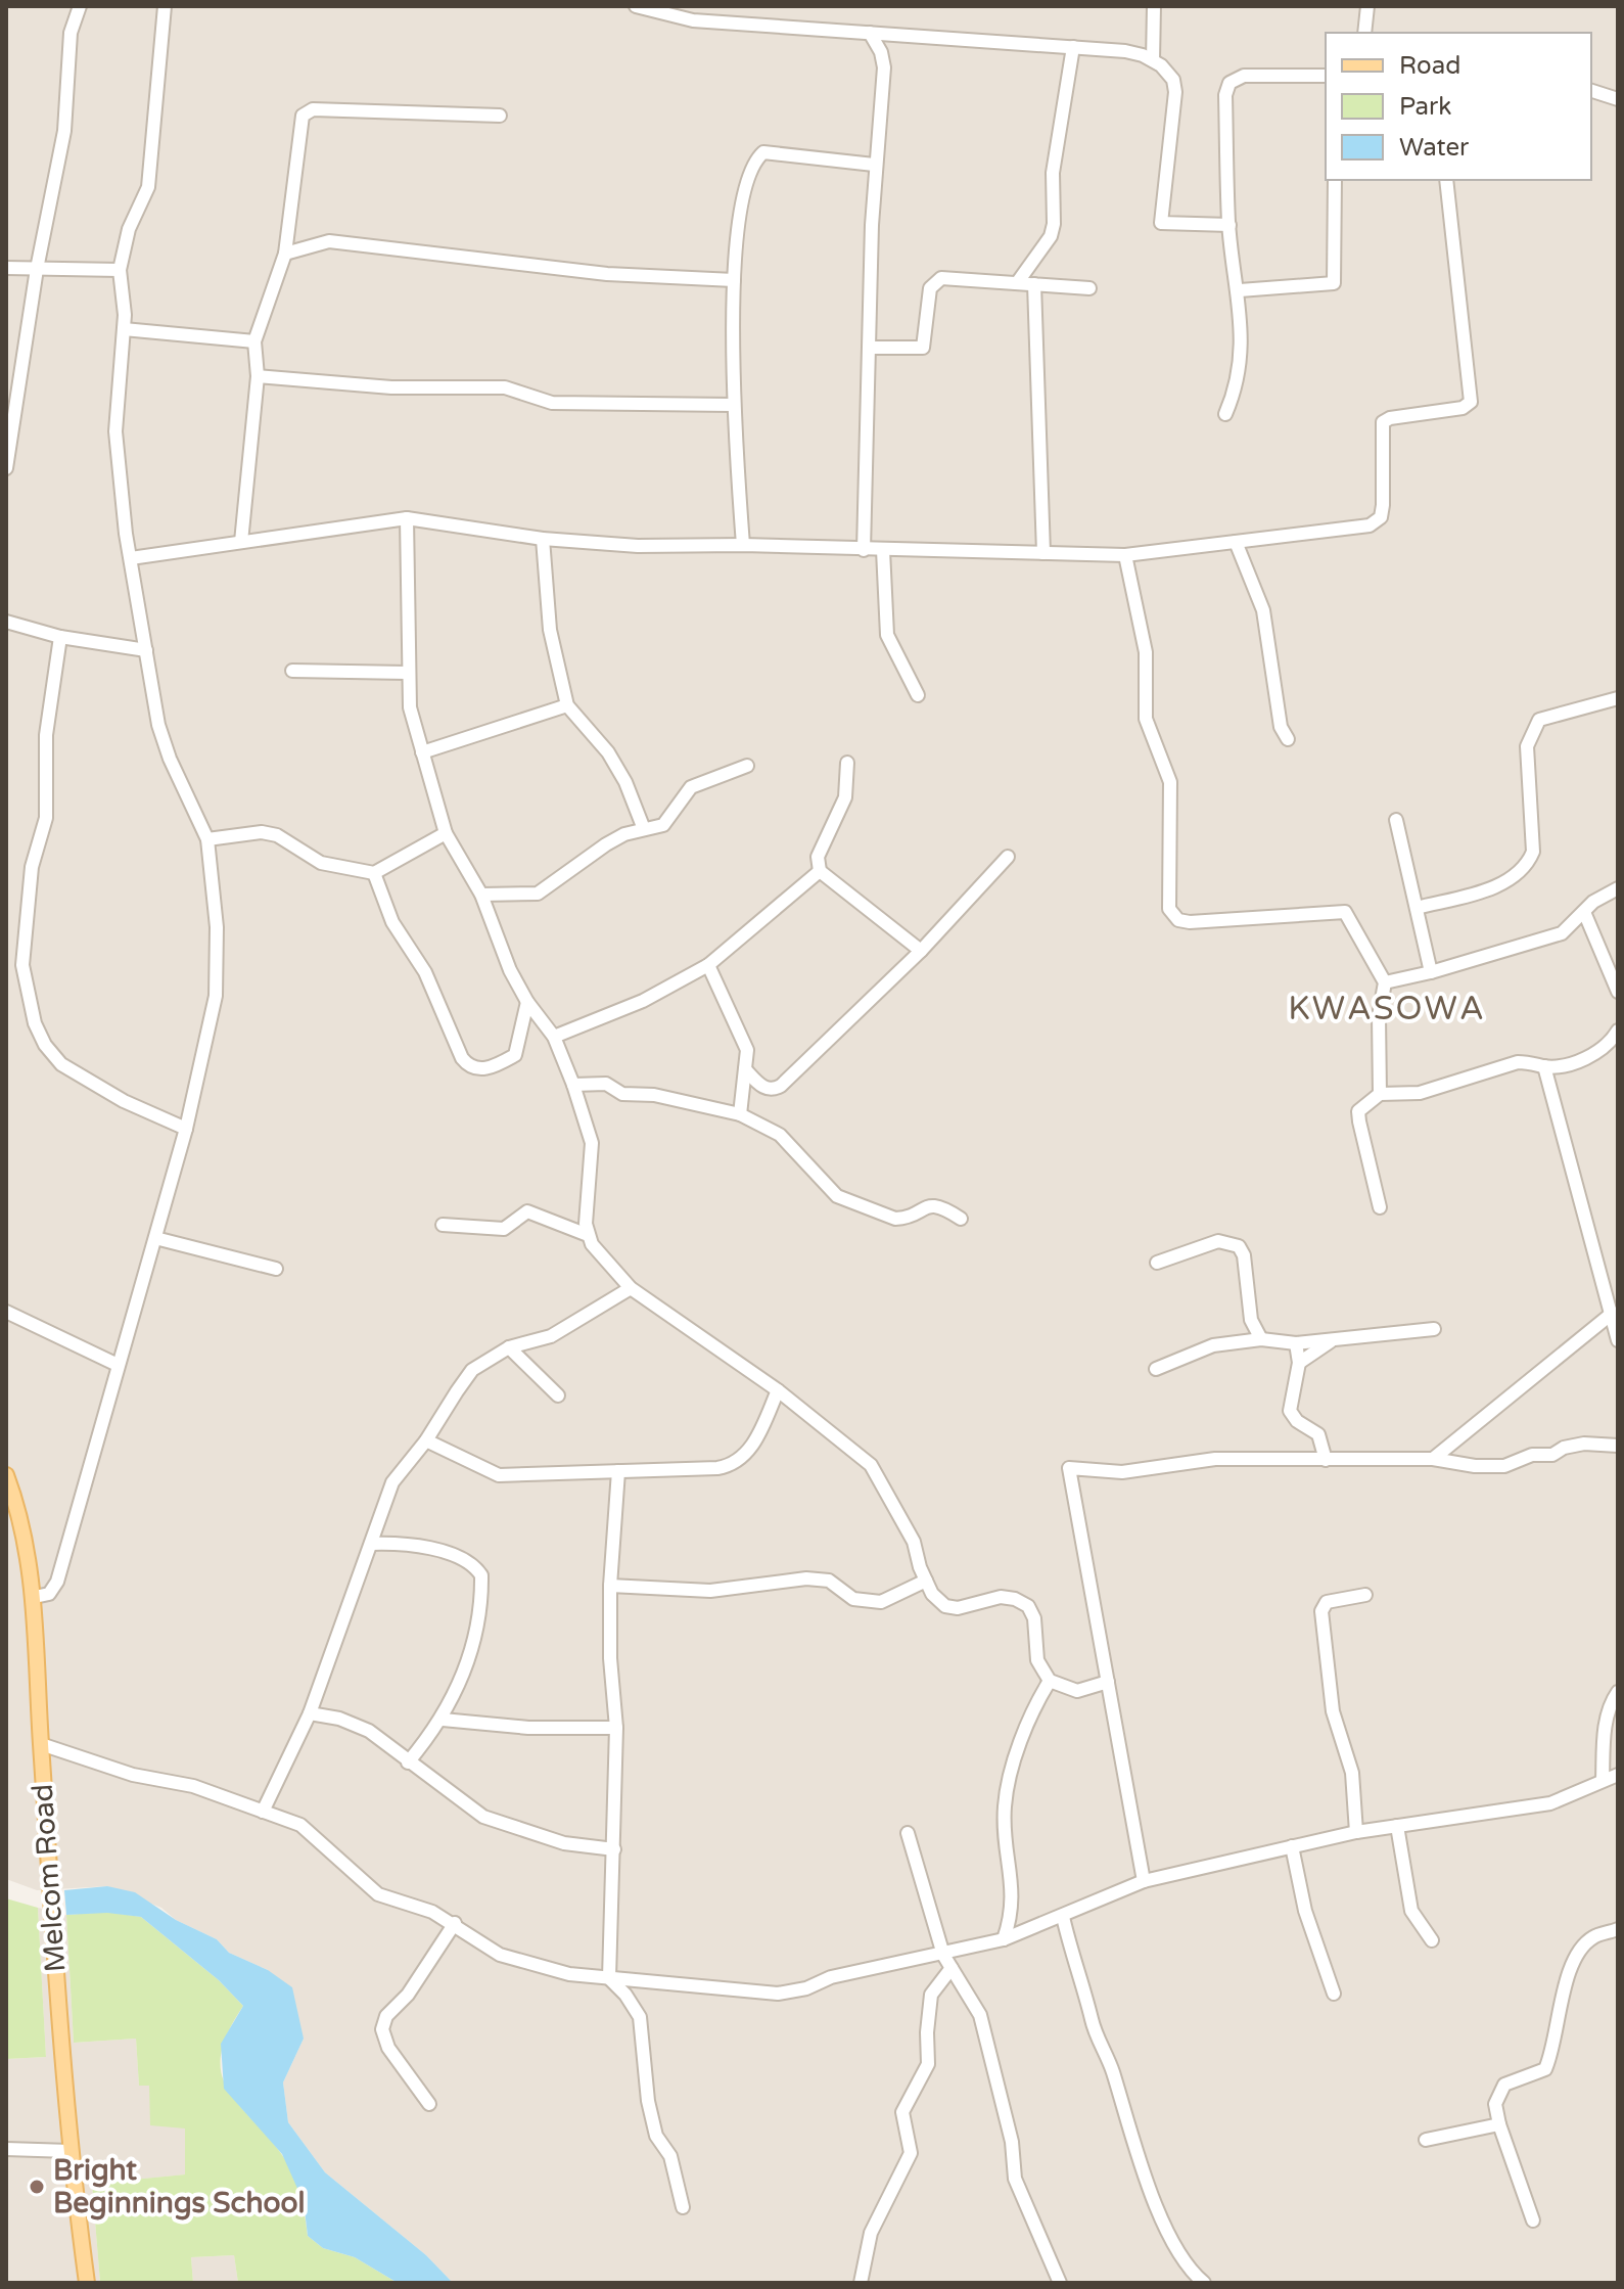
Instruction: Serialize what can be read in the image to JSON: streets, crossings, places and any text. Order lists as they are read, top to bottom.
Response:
{
  "streets": {
    "main road": ["Melcom Road"]
  },
  "districts": ["KWASOWA"],
  "places": ["Bright Beginnings School"],
  "legend": ["Road", "Park", "Water"]
}
